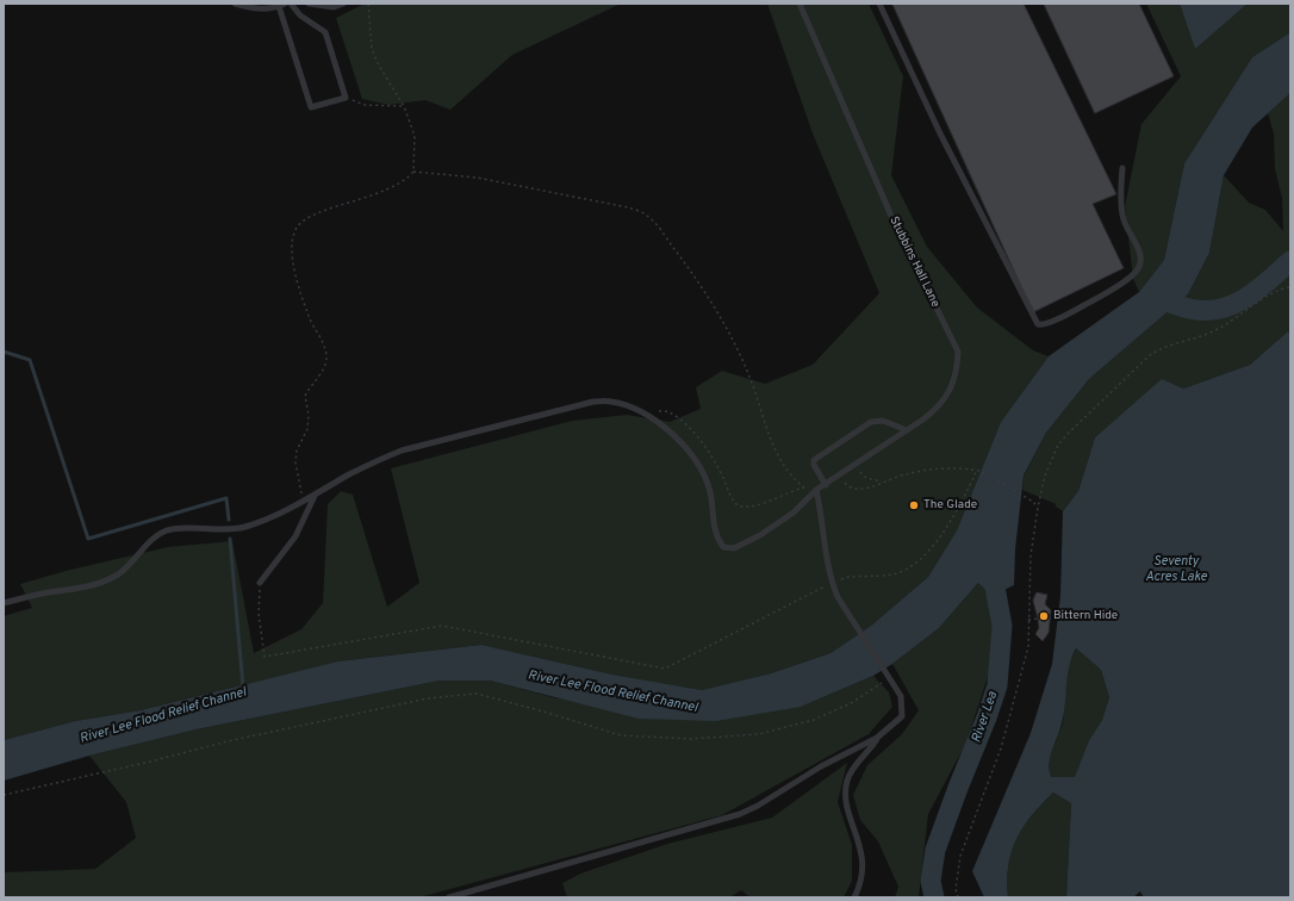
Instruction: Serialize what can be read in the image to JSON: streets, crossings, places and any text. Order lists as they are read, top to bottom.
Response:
{
  "streets": {
    "lane": ["Stubbins Hall Lane"]
  },
  "water": ["Seventy Acres Lake", "River Lee Flood Relief Channel", "River Lea"],
  "places": ["The Glade", "Bittern Hide"]
}
